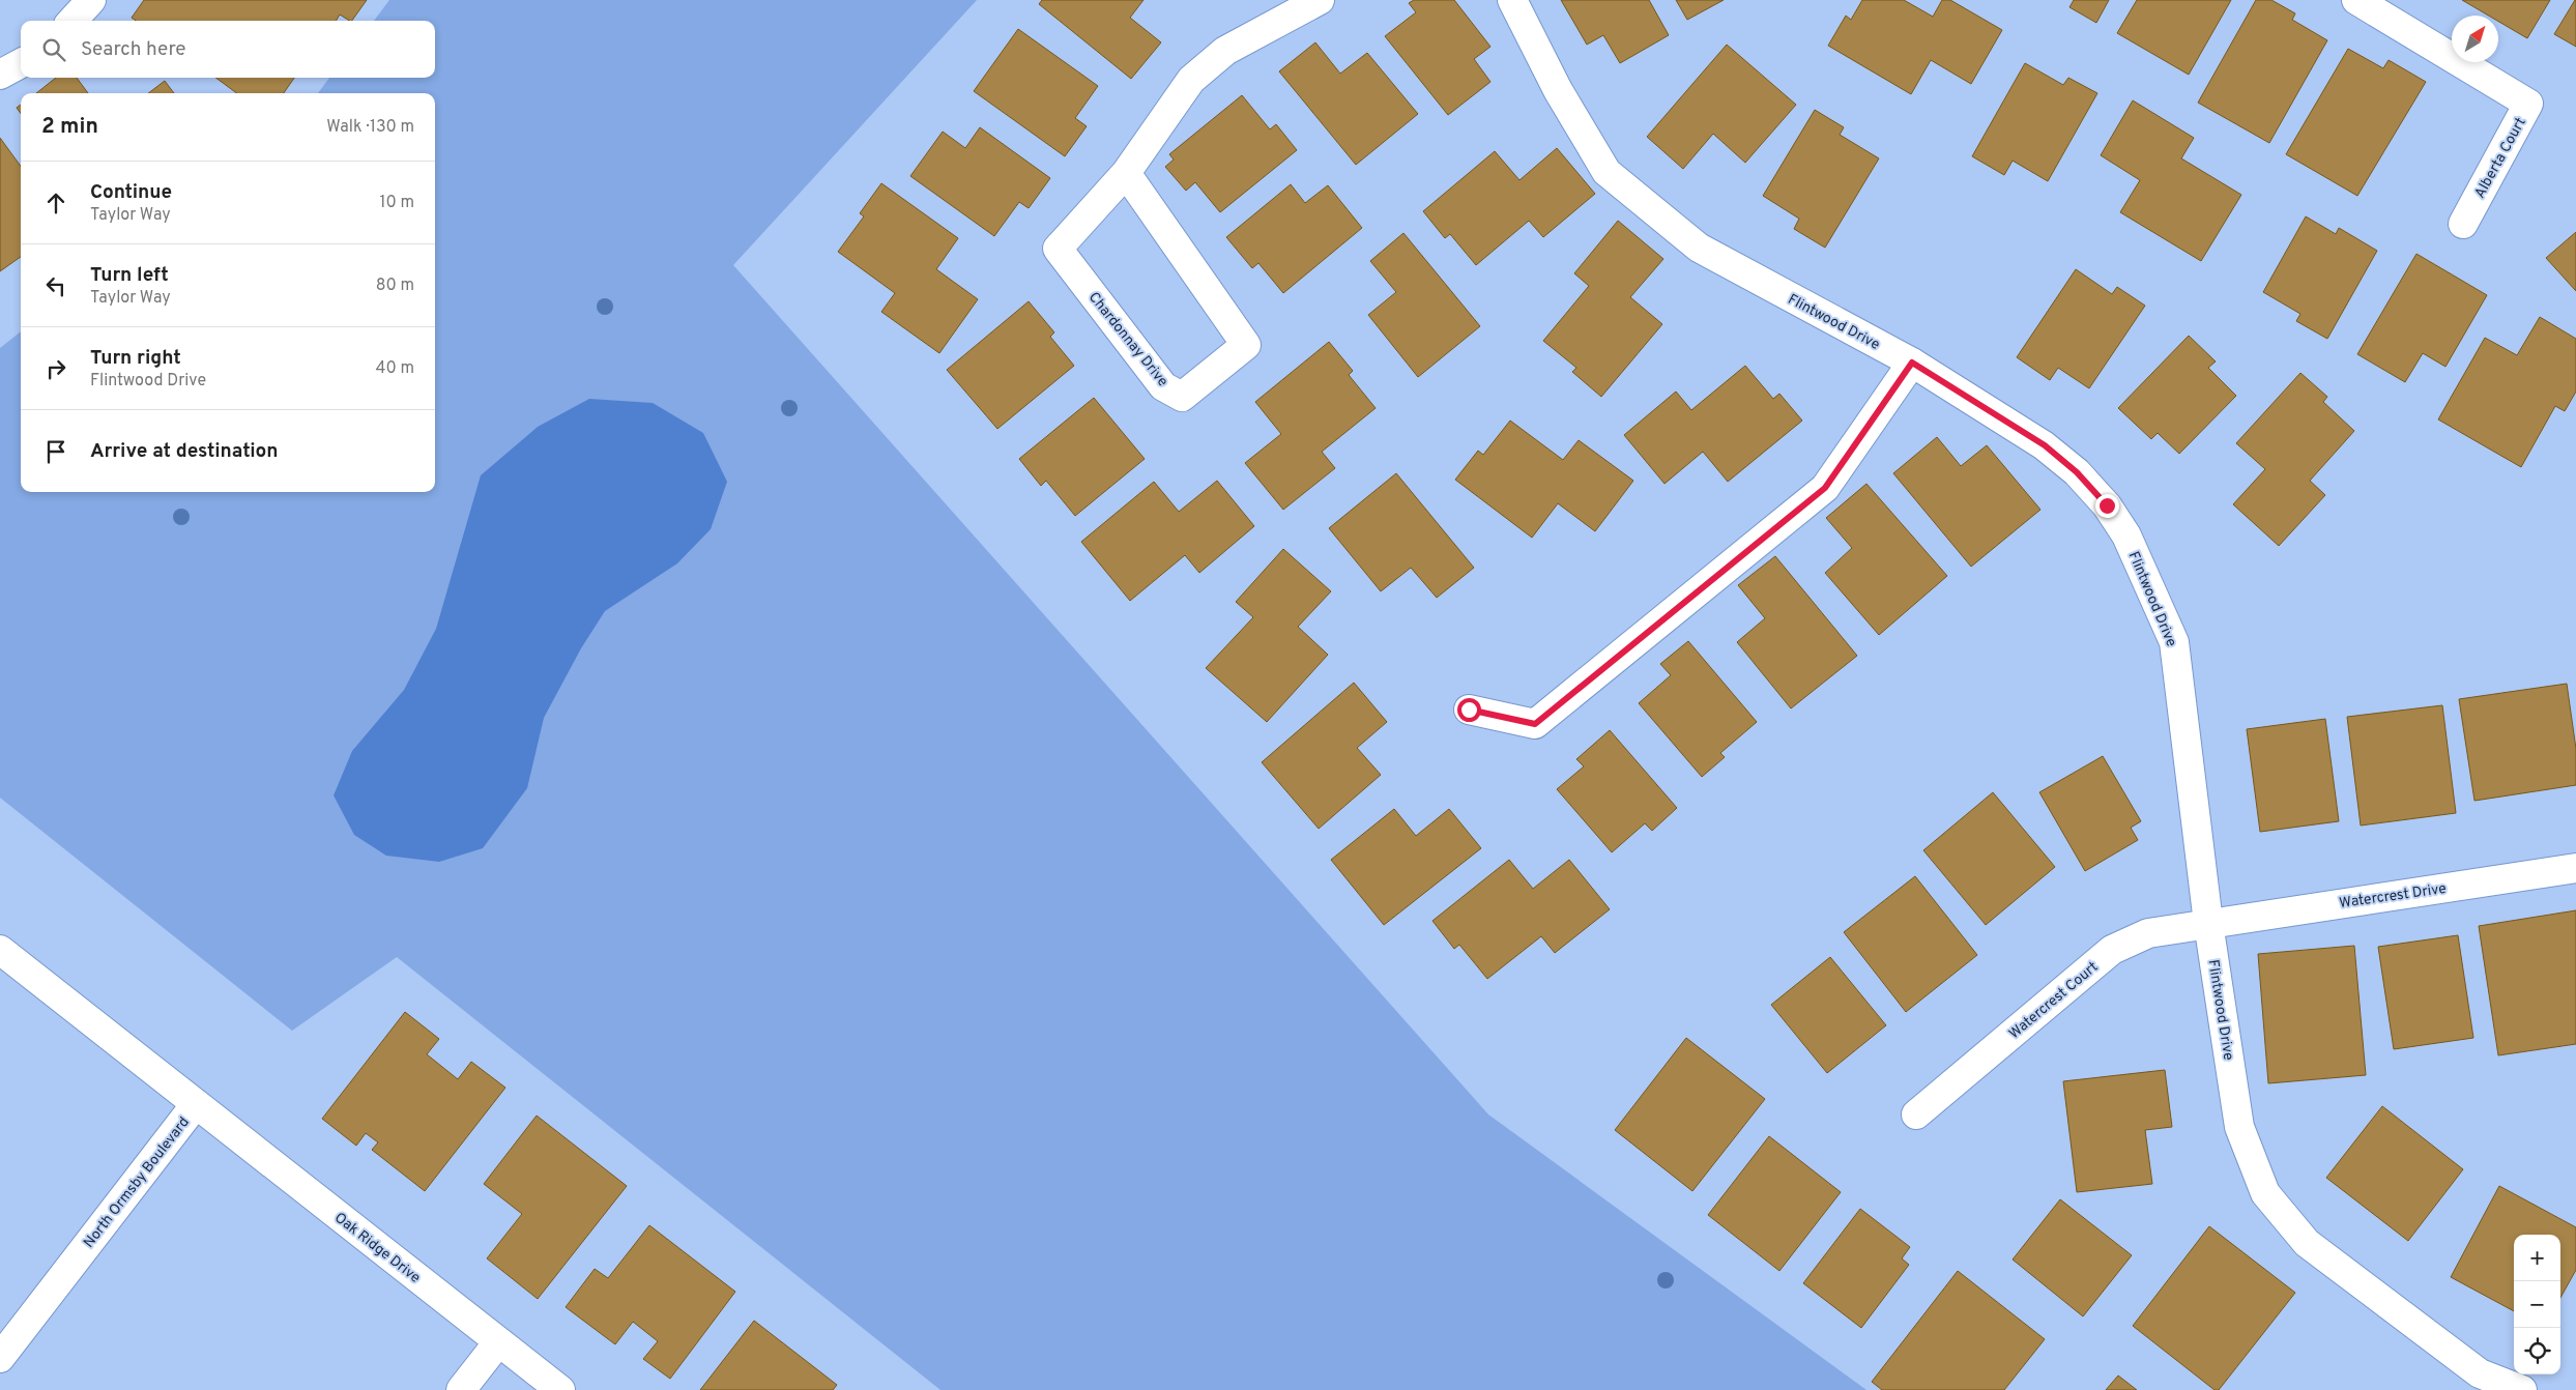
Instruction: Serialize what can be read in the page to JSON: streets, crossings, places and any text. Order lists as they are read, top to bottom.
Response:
{
  "streets": {
    "street": [
      "Alberta Court",
      "Flintwood Drive",
      "Chardonnay Drive",
      "Watercrest Drive",
      "Watercrest Court",
      "North Ormsby Boulevard",
      "Oak Ridge Drive"
    ]
  },
  "crossings": [
    ["Flintwood Drive", "Watercrest Drive"],
    ["Flintwood Drive", "Watercrest Court"],
    ["Watercrest Drive", "Watercrest Court"],
    ["North Ormsby Boulevard", "Oak Ridge Drive"]
  ],
  "north": "top right",
  "page": {
    "search": "Search here",
    "heading": ["2 min", "Walk · 130 m"],
    "list": [
      ["Continue", "Taylor Way", "10 m"],
      ["Turn left", "Taylor Way", "80 m"],
      ["Turn right", "Flintwood Drive", "40 m"],
      "Arrive at destination"
    ],
    "map_buttons": ["+", "−"]
  }
}
